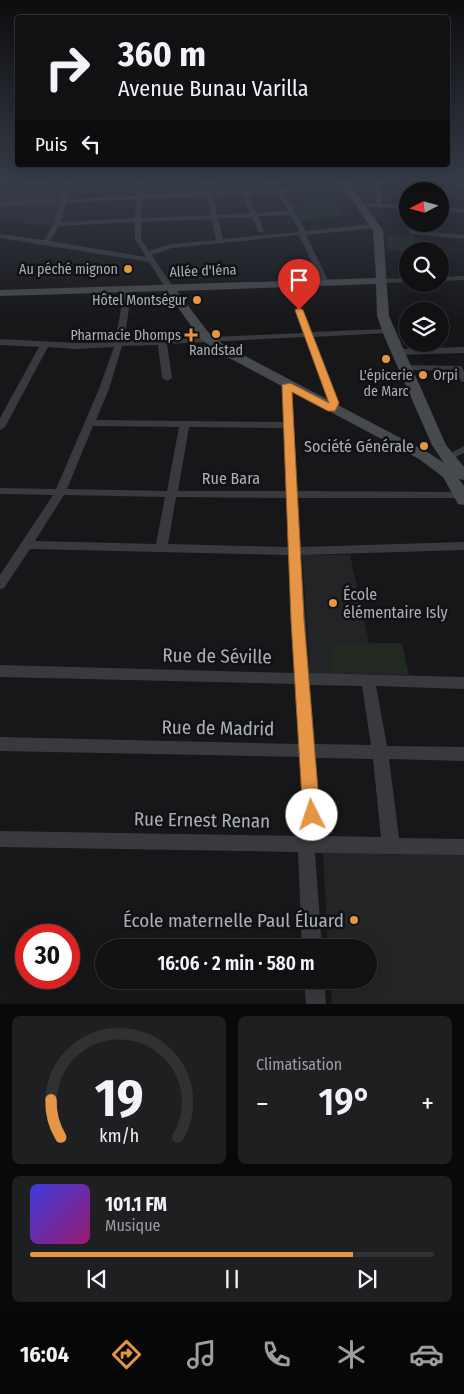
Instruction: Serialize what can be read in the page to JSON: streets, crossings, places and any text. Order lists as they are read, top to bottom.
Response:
{
  "streets": {
    "main road": ["Allée d'Iéna"],
    "street": [
      "Rue Bara",
      "Rue de Séville",
      "Rue de Madrid",
      "Rue Ernest Renan"
    ]
  },
  "places": {
    "other": [
      "Au péché mignon",
      "Hôtel Montségur",
      "Randstad",
      "L'épicerie de Marc",
      "Orpi",
      "Société Générale",
      "École élémentaire Isly",
      "École maternelle Paul Éluard"
    ],
    "health": ["Pharmacie Dhomps"]
  },
  "north": "left",
  "page": {
    "turn": ["360 m", "Avenue Bunau Varilla"],
    "then": "Puis",
    "limit": "30",
    "trip": "16:06 · 2 min · 580 m",
    "tile": "Climatisation",
    "heat": ["−", "19°", "+"],
    "song": ["101.1 FM", "Musique"],
    "tabs": "16:04",
    "gauge": ["19", "km/h"]
  }
}
